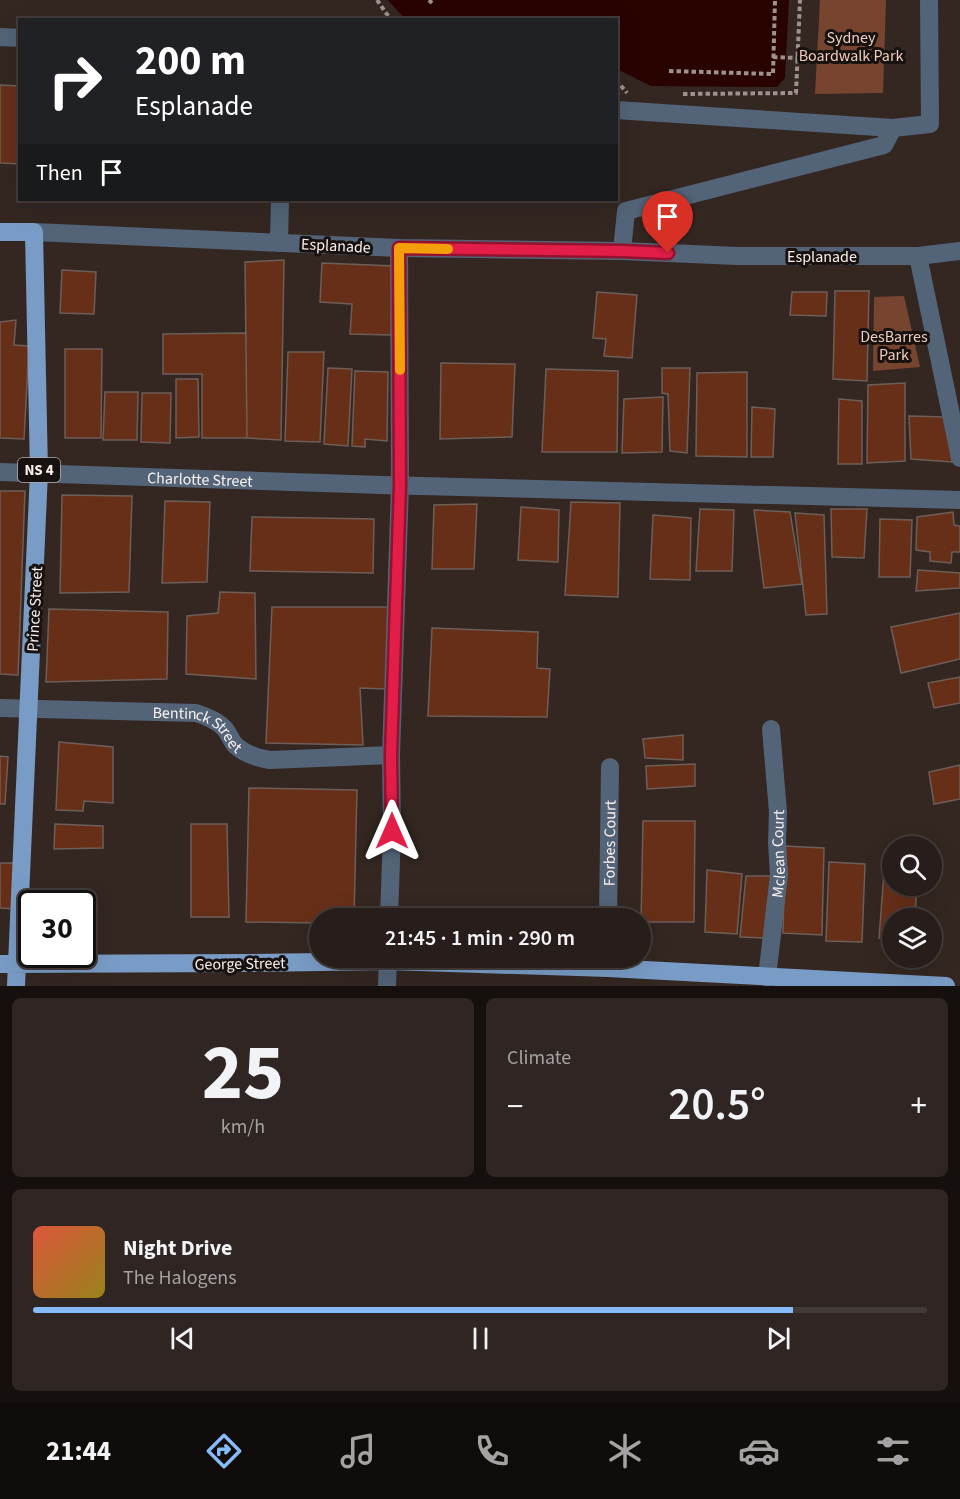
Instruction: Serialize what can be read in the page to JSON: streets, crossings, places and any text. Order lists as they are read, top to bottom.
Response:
{
  "streets": {
    "main road": [
      "Esplanade",
      "NS 4",
      "Prince Street",
      "George Street"
    ],
    "street": [
      "Charlotte Street",
      "Bentinck Street",
      "Forbes Court",
      "Mclean Court"
    ]
  },
  "crossings": [
    ["Esplanade", "Prince Street"],
    ["Charlotte Street", "Prince Street"],
    ["Prince Street", "Bentinck Street"],
    ["Prince Street", "George Street"],
    ["Mclean Court", "George Street"]
  ],
  "parks": ["Sydney Boardwalk Park", "DesBarres Park"],
  "page": {
    "turn": ["200 m", "Esplanade"],
    "then": "Then",
    "limit": "30",
    "trip": "21:45 · 1 min · 290 m",
    "tile": [
      ["25", "km/h"],
      "Climate"
    ],
    "heat": ["−", "20.5°", "+"],
    "song": ["Night Drive", "The Halogens"],
    "tabs": "21:44"
  }
}
